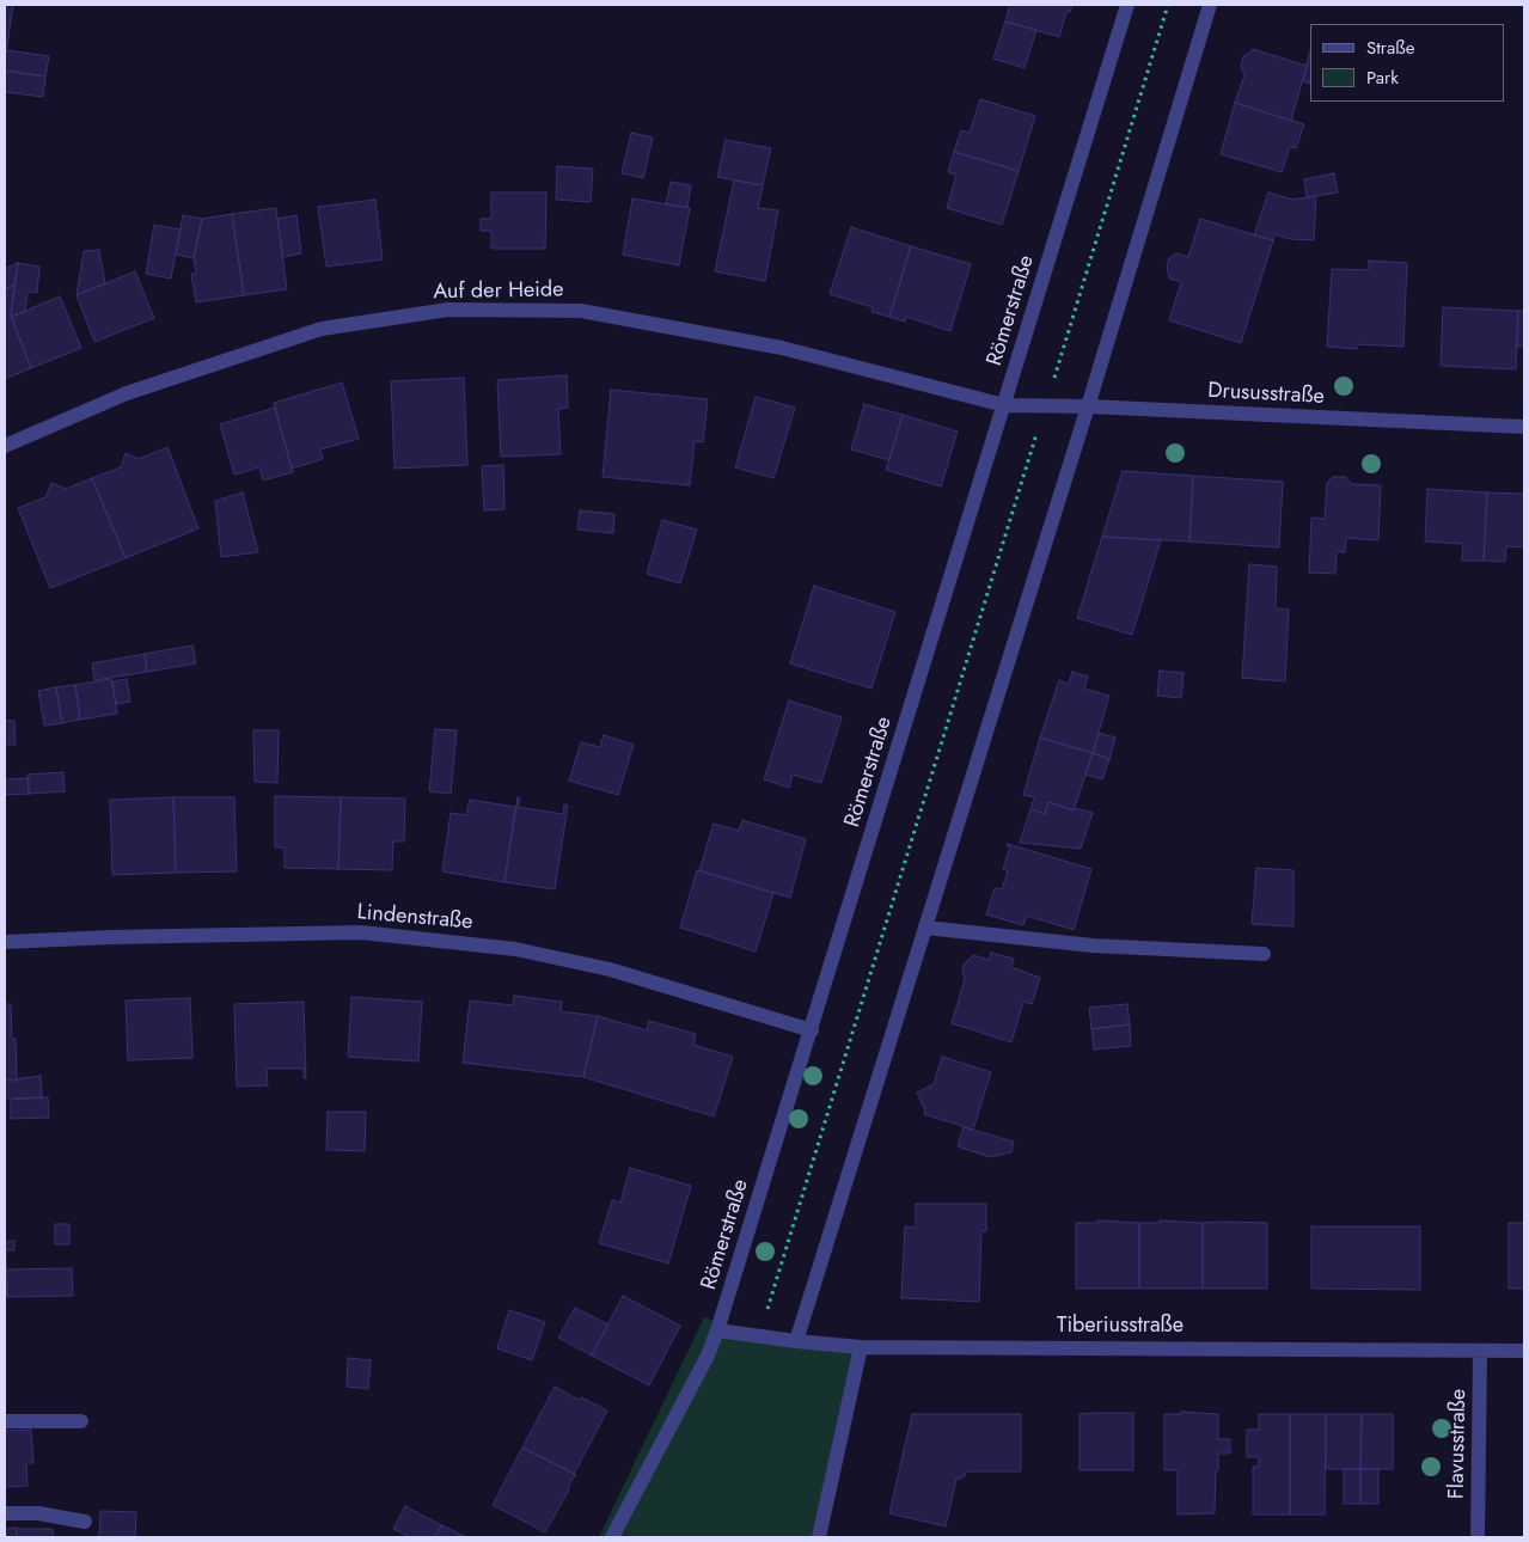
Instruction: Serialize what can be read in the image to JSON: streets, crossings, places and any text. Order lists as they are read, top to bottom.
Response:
{
  "streets": {
    "street": [
      "Auf der Heide",
      "Römerstraße",
      "Drususstraße",
      "Lindenstraße",
      "Tiberiusstraße",
      "Flavusstraße"
    ]
  },
  "crossings": [
    ["Auf der Heide", "Römerstraße"],
    ["Auf der Heide", "Drususstraße"],
    ["Römerstraße", "Drususstraße"],
    ["Römerstraße", "Lindenstraße"],
    ["Römerstraße", "Tiberiusstraße"],
    ["Tiberiusstraße", "Flavusstraße"]
  ],
  "legend": ["Straße", "Park"]
}
